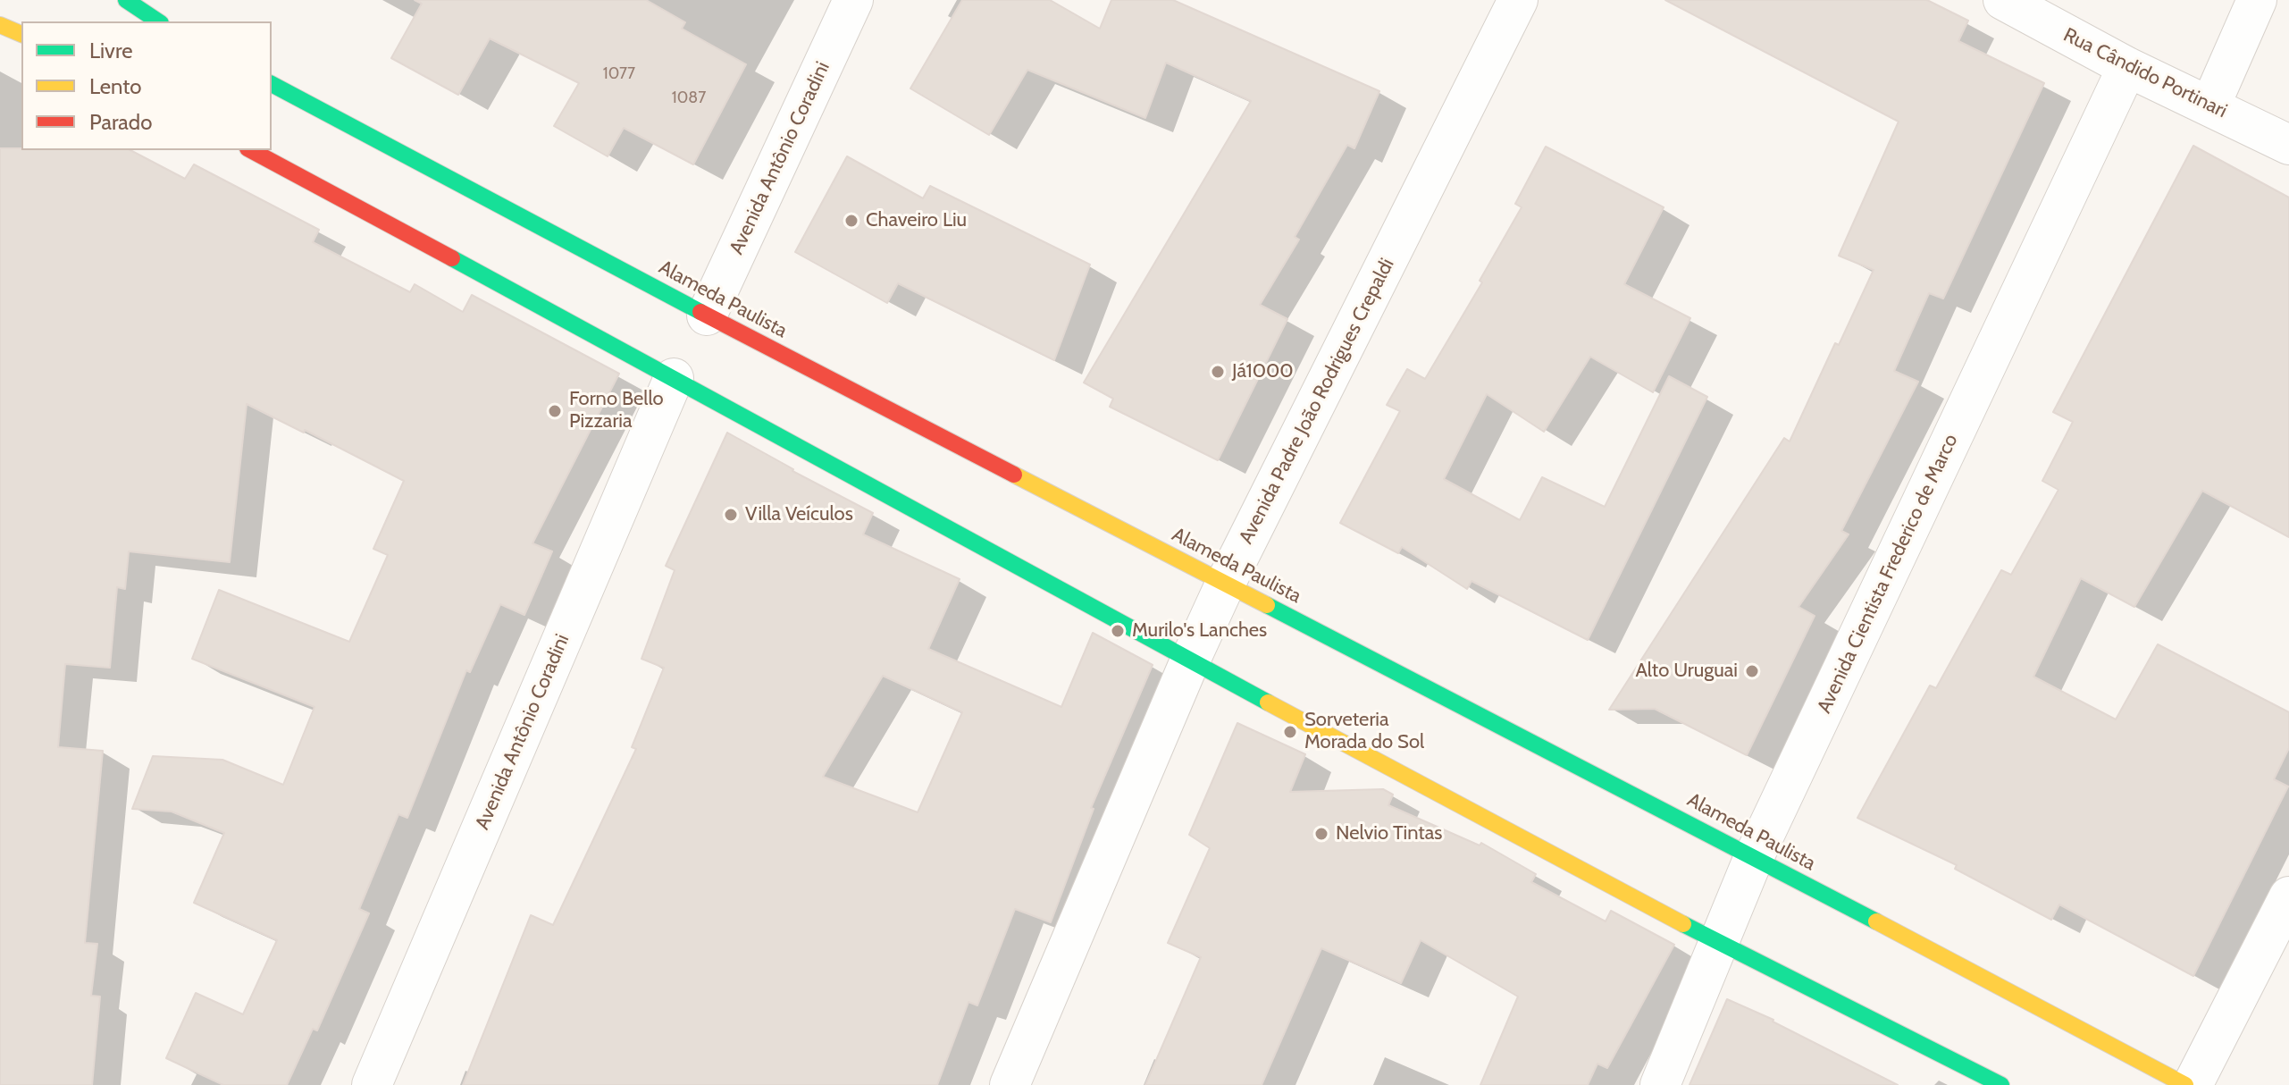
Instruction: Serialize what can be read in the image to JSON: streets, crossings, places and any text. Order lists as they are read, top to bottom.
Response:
{
  "streets": {
    "main road": ["Alameda Paulista"],
    "street": [
      "Rua Cândido Portinari",
      "Avenida Antônio Coradini",
      "Avenida Padre João Rodrigues Crepaldi",
      "Avenida Cientista Frederico de Marco"
    ]
  },
  "crossings": [
    ["Rua Cândido Portinari", "Avenida Cientista Frederico de Marco"],
    ["Avenida Antônio Coradini", "Alameda Paulista"],
    ["Alameda Paulista", "Avenida Padre João Rodrigues Crepaldi"],
    ["Alameda Paulista", "Avenida Cientista Frederico de Marco"]
  ],
  "places": [
    "Chaveiro Liu",
    "Já1000",
    "Forno Bello Pizzaria",
    "Villa Veículos",
    "Murilo's Lanches",
    "Alto Uruguai",
    "Sorveteria Morada do Sol",
    "Nelvio Tintas"
  ],
  "house_numbers": ["1077", "1087"],
  "legend": ["Livre", "Lento", "Parado"]
}
